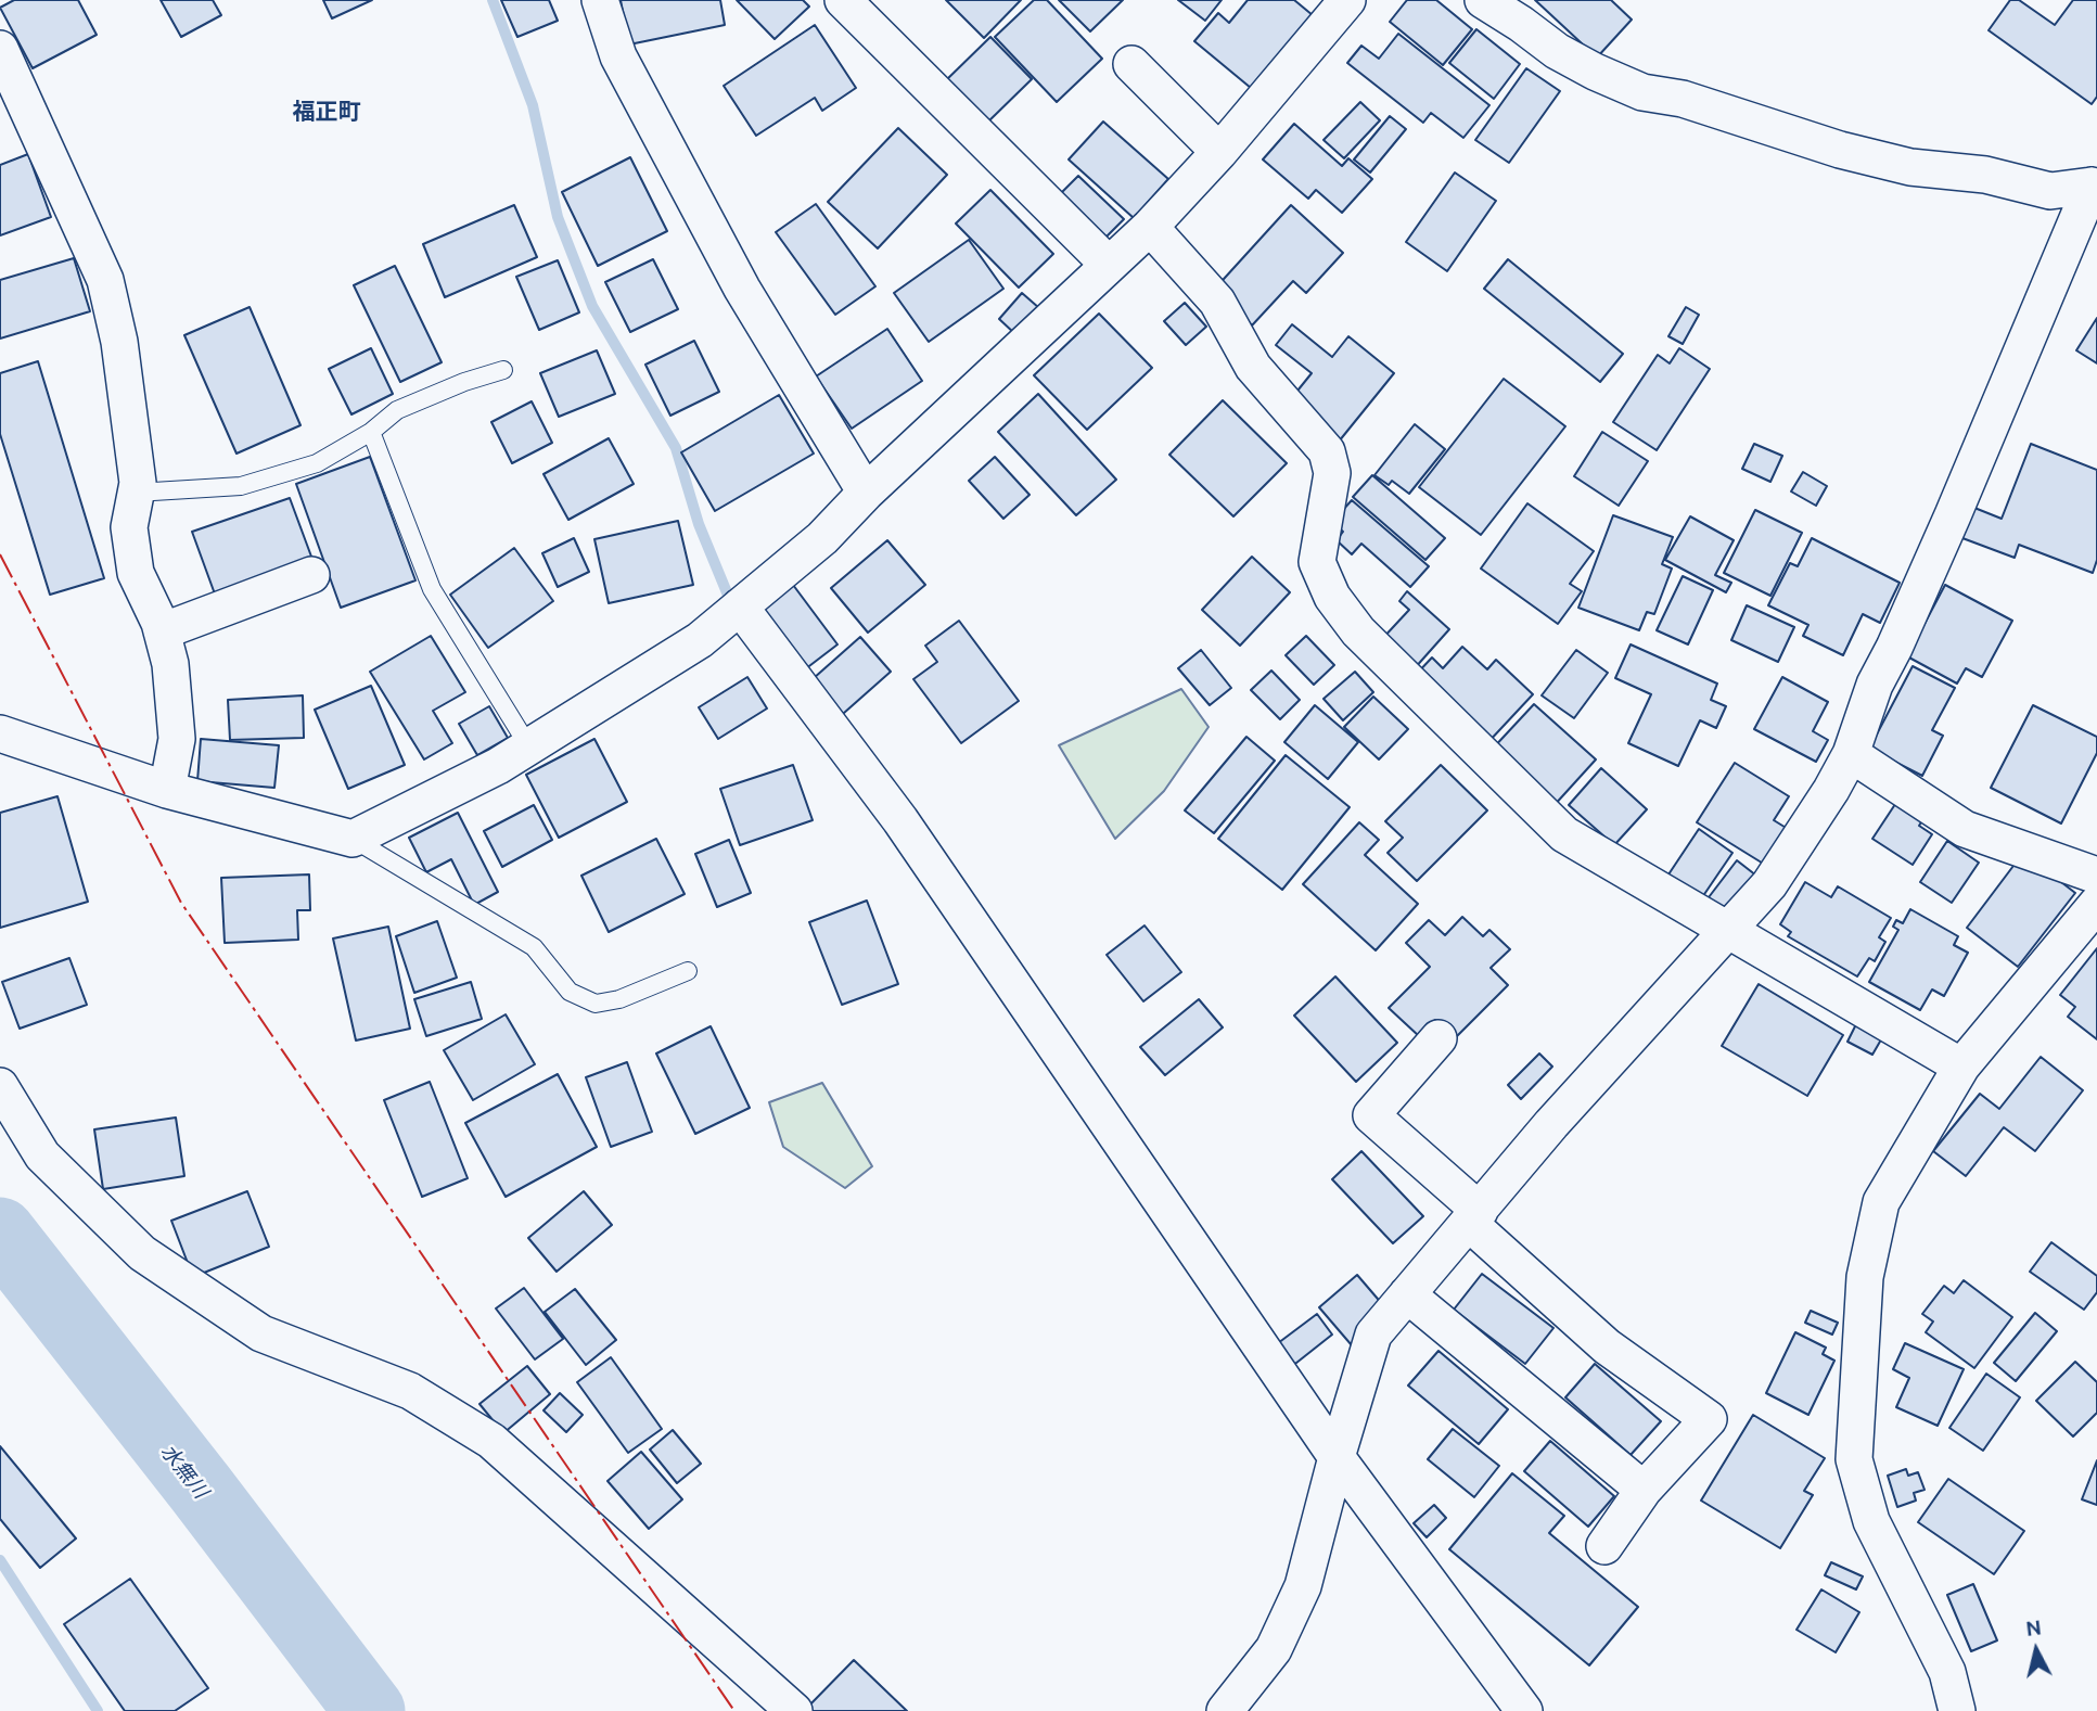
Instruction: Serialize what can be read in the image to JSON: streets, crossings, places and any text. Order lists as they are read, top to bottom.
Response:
{
  "districts": ["福正町"],
  "water": ["水無川"],
  "north": "top"
}
